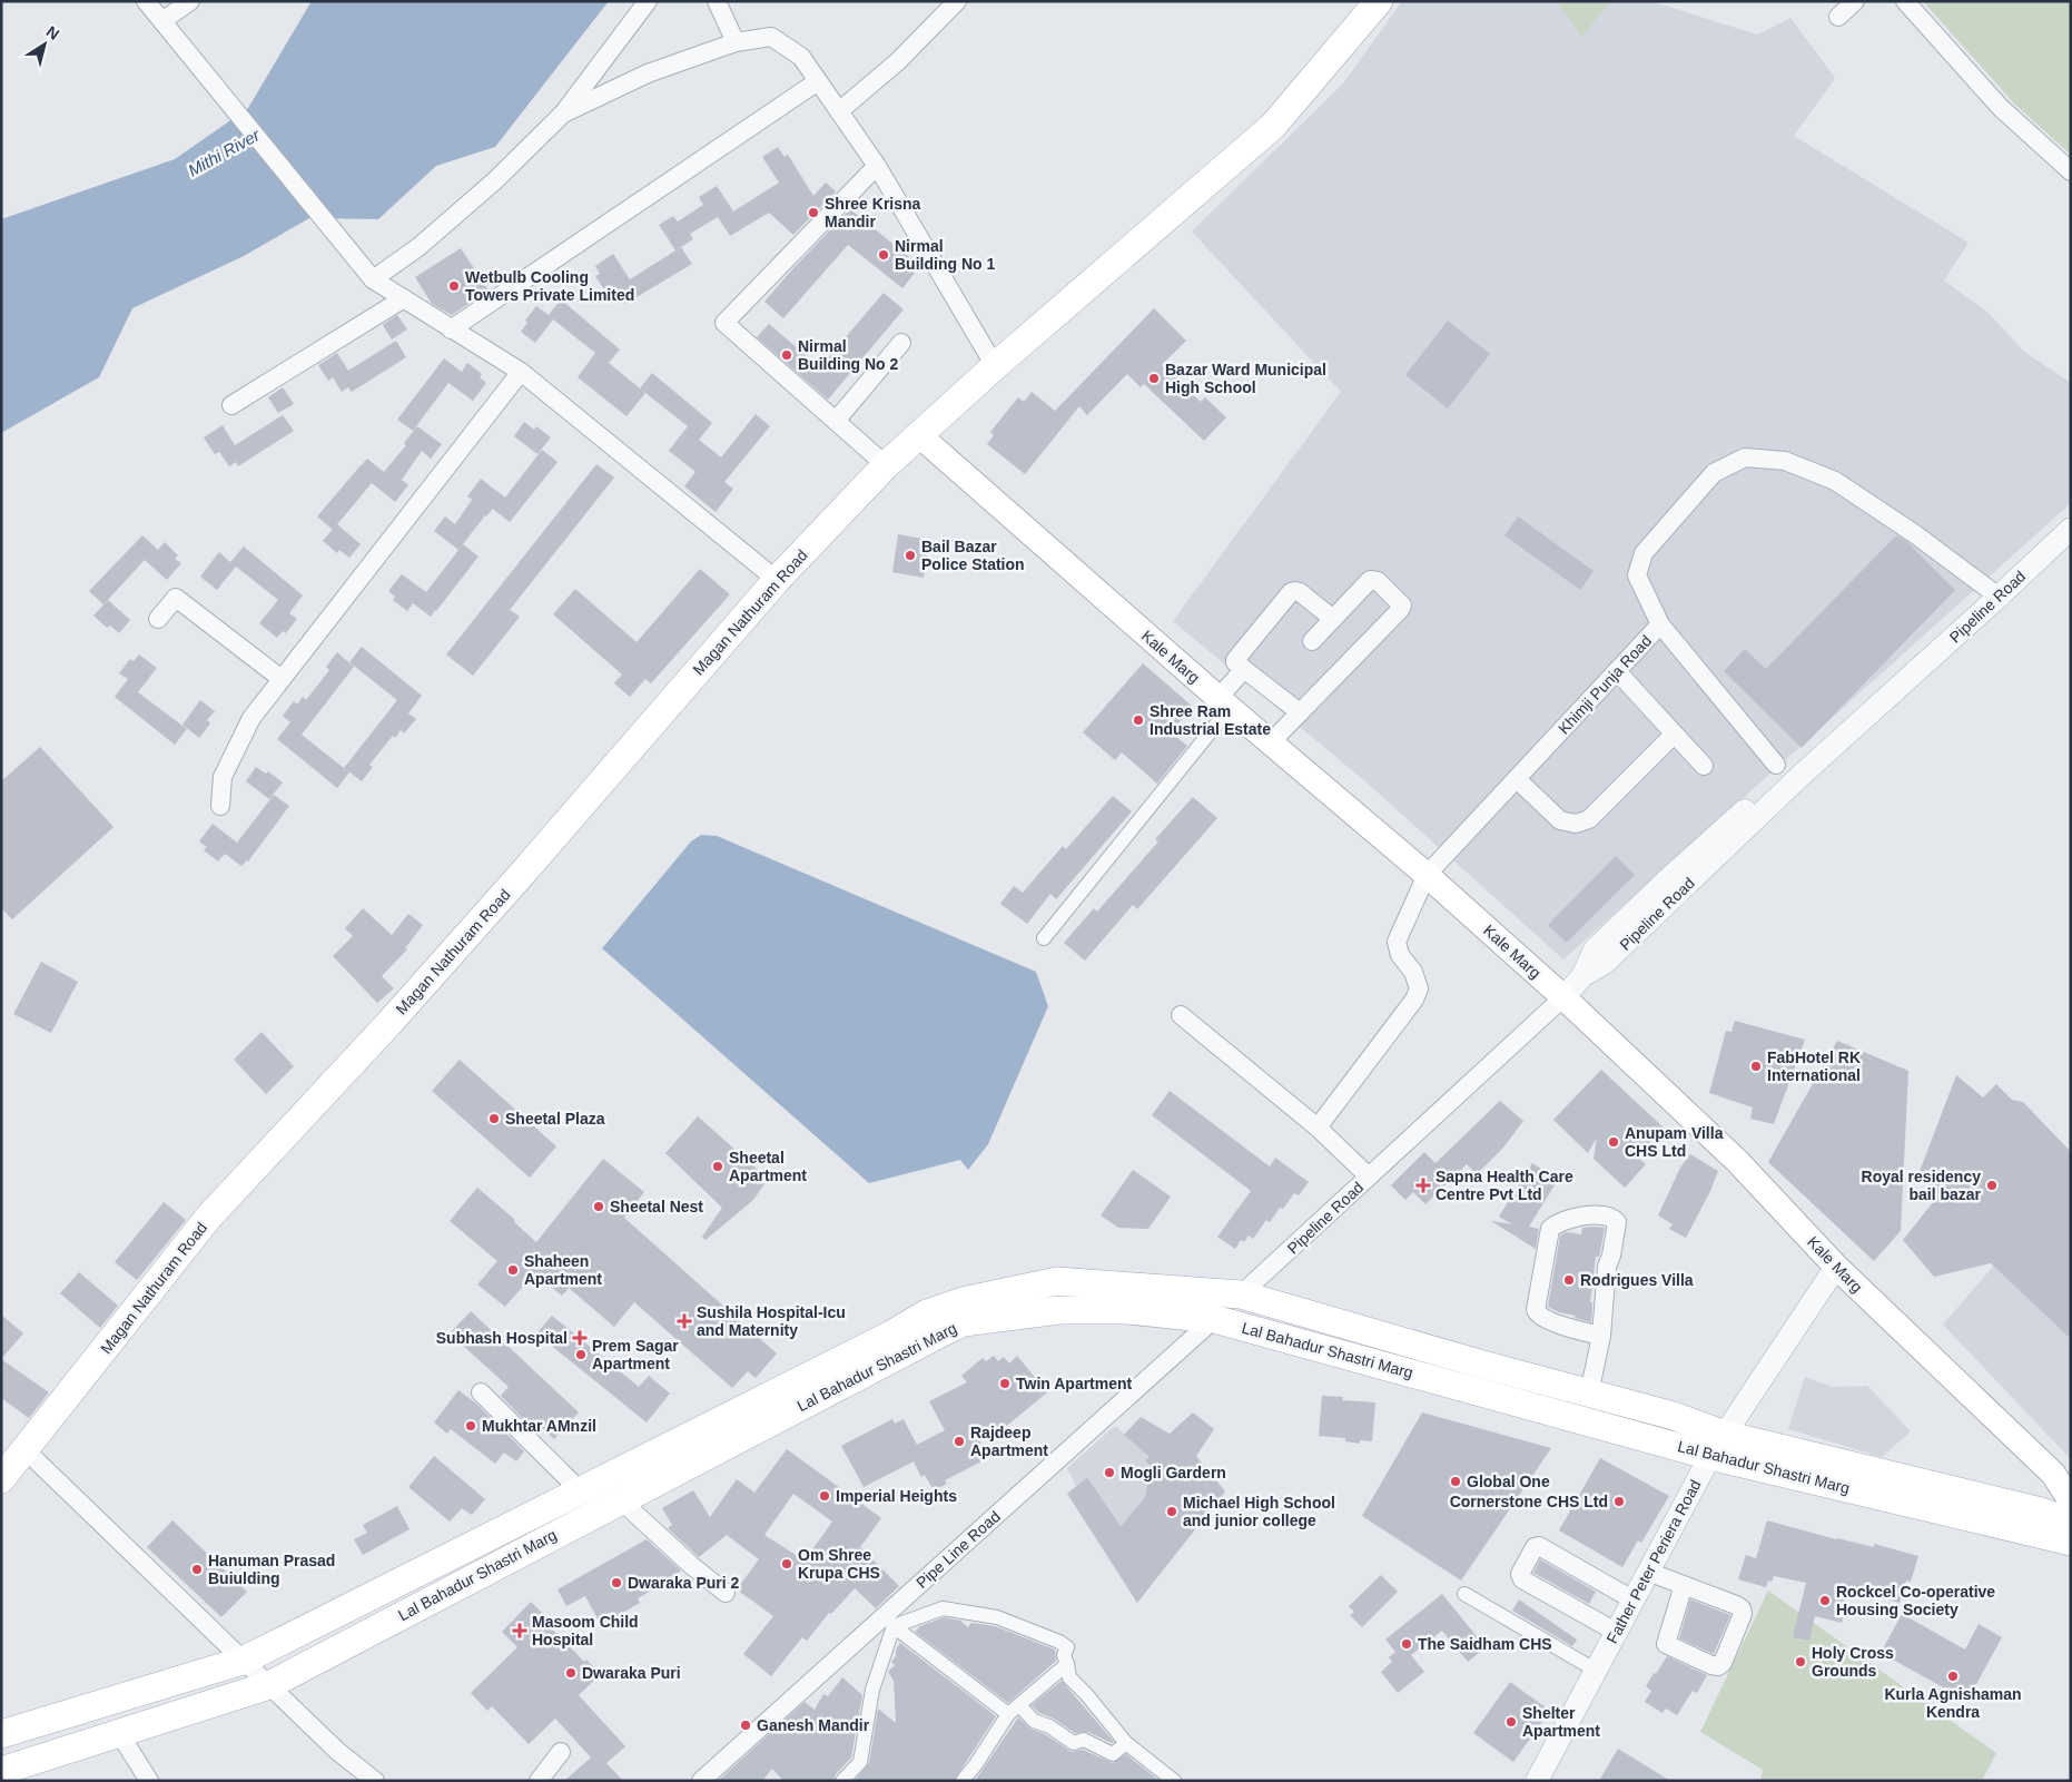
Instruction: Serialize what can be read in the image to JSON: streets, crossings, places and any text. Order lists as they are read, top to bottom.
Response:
{
  "streets": {
    "main road": ["Magan Nathuram Road", "Kale Marg", "Lal Bahadur Shastri Marg"],
    "street": [
      "Pipeline Road",
      "Khimji Punja Road",
      "Pipe Line Road",
      "Father Peter Periera Road"
    ]
  },
  "crossings": [
    ["Pipeline Road", "Kale Marg"],
    ["Pipeline Road", "Khimji Punja Road"],
    ["Pipeline Road", "Lal Bahadur Shastri Marg"],
    ["Magan Nathuram Road", "Kale Marg"],
    ["Kale Marg", "Khimji Punja Road"],
    ["Kale Marg", "Father Peter Periera Road"],
    ["Lal Bahadur Shastri Marg", "Pipe Line Road"],
    ["Lal Bahadur Shastri Marg", "Father Peter Periera Road"]
  ],
  "water": ["Mithi River"],
  "places": {
    "other": [
      "Shree Krisna Mandir",
      "Nirmal Building No 1",
      "Wetbulb Cooling Towers Private Limited",
      "Nirmal Building No 2",
      "Bazar Ward Municipal High School",
      "Bail Bazar Police Station",
      "Shree Ram Industrial Estate",
      "FabHotel RK International",
      "Sheetal Plaza",
      "Anupam Villa CHS Ltd",
      "Sheetal Apartment",
      "Royal residency bail bazar",
      "Sheetal Nest",
      "Shaheen Apartment",
      "Rodrigues Villa",
      "Prem Sagar Apartment",
      "Twin Apartment",
      "Mukhtar AMnzil",
      "Rajdeep Apartment",
      "Mogli Gardern",
      "Global One",
      "Imperial Heights",
      "Cornerstone CHS Ltd",
      "Michael High School and junior college",
      "Om Shree Krupa CHS",
      "Hanuman Prasad Buiulding",
      "Dwaraka Puri 2",
      "Rockcel Co-operative Housing Society",
      "The Saidham CHS",
      "Holy Cross Grounds",
      "Dwaraka Puri",
      "Kurla Agnishaman Kendra",
      "Shelter Apartment",
      "Ganesh Mandir"
    ],
    "health": [
      "Sapna Health Care Centre Pvt Ltd",
      "Sushila Hospital-Icu and Maternity",
      "Subhash Hospital",
      "Masoom Child Hospital"
    ]
  },
  "north": "top right"
}
